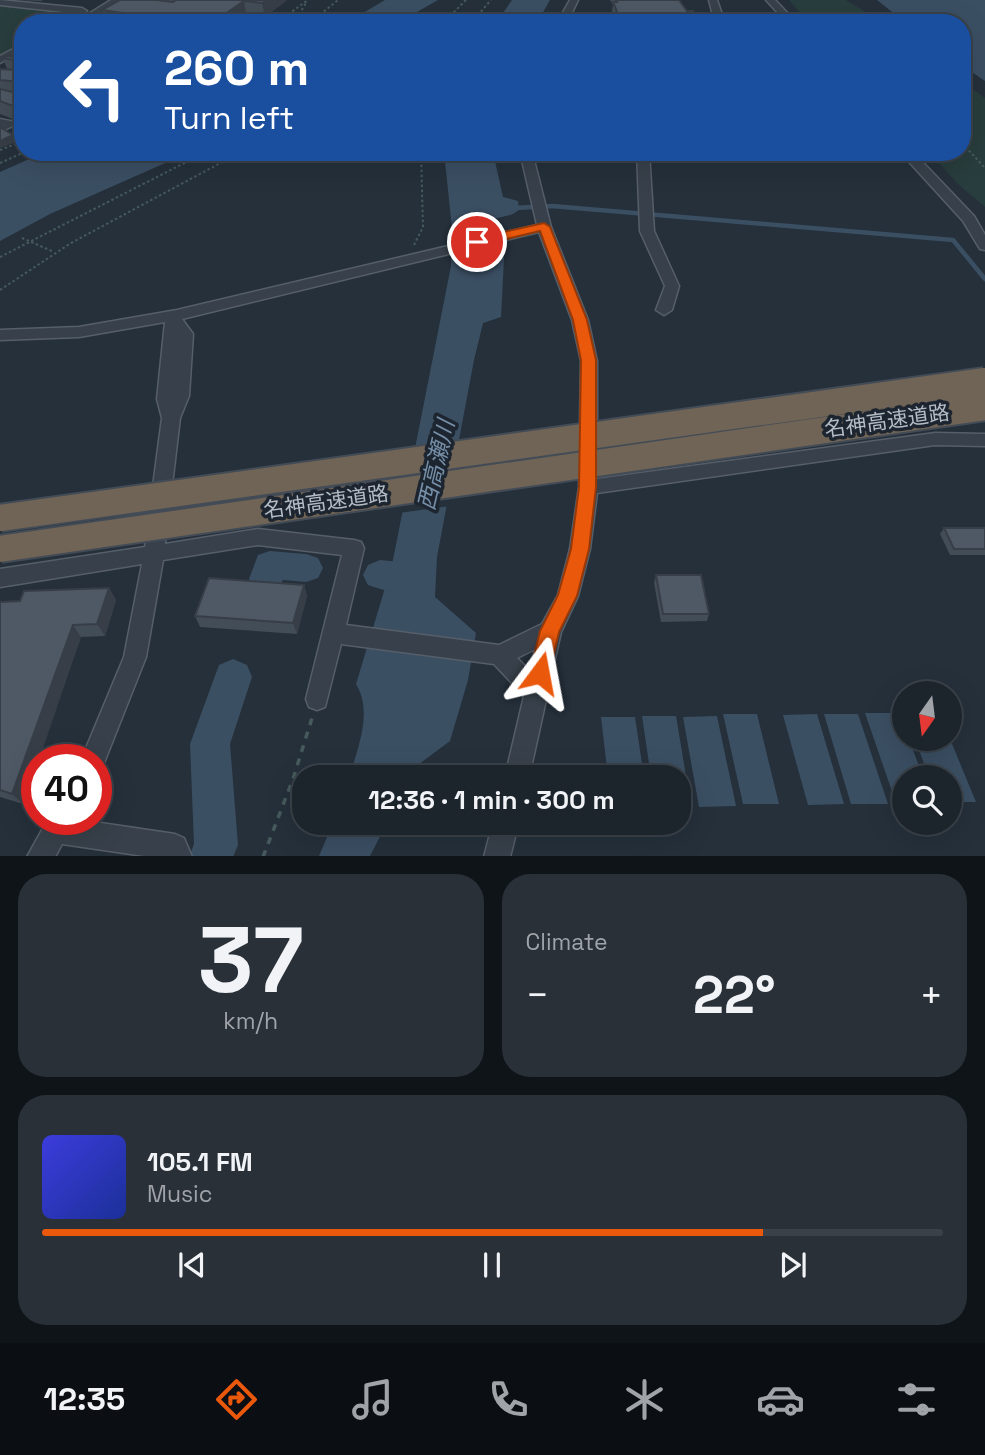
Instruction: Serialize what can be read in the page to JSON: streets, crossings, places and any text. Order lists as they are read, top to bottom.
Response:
{
  "streets": {
    "highway": ["名神高速道路"]
  },
  "water": ["西高瀬川"],
  "north": "bottom",
  "page": {
    "turn": ["260 m", "Turn left"],
    "limit": "40",
    "trip": "12:36 · 1 min · 300 m",
    "tile": [
      ["37", "km/h"],
      "Climate"
    ],
    "heat": ["−", "22°", "+"],
    "song": ["105.1 FM", "Music"],
    "tabs": "12:35"
  }
}
